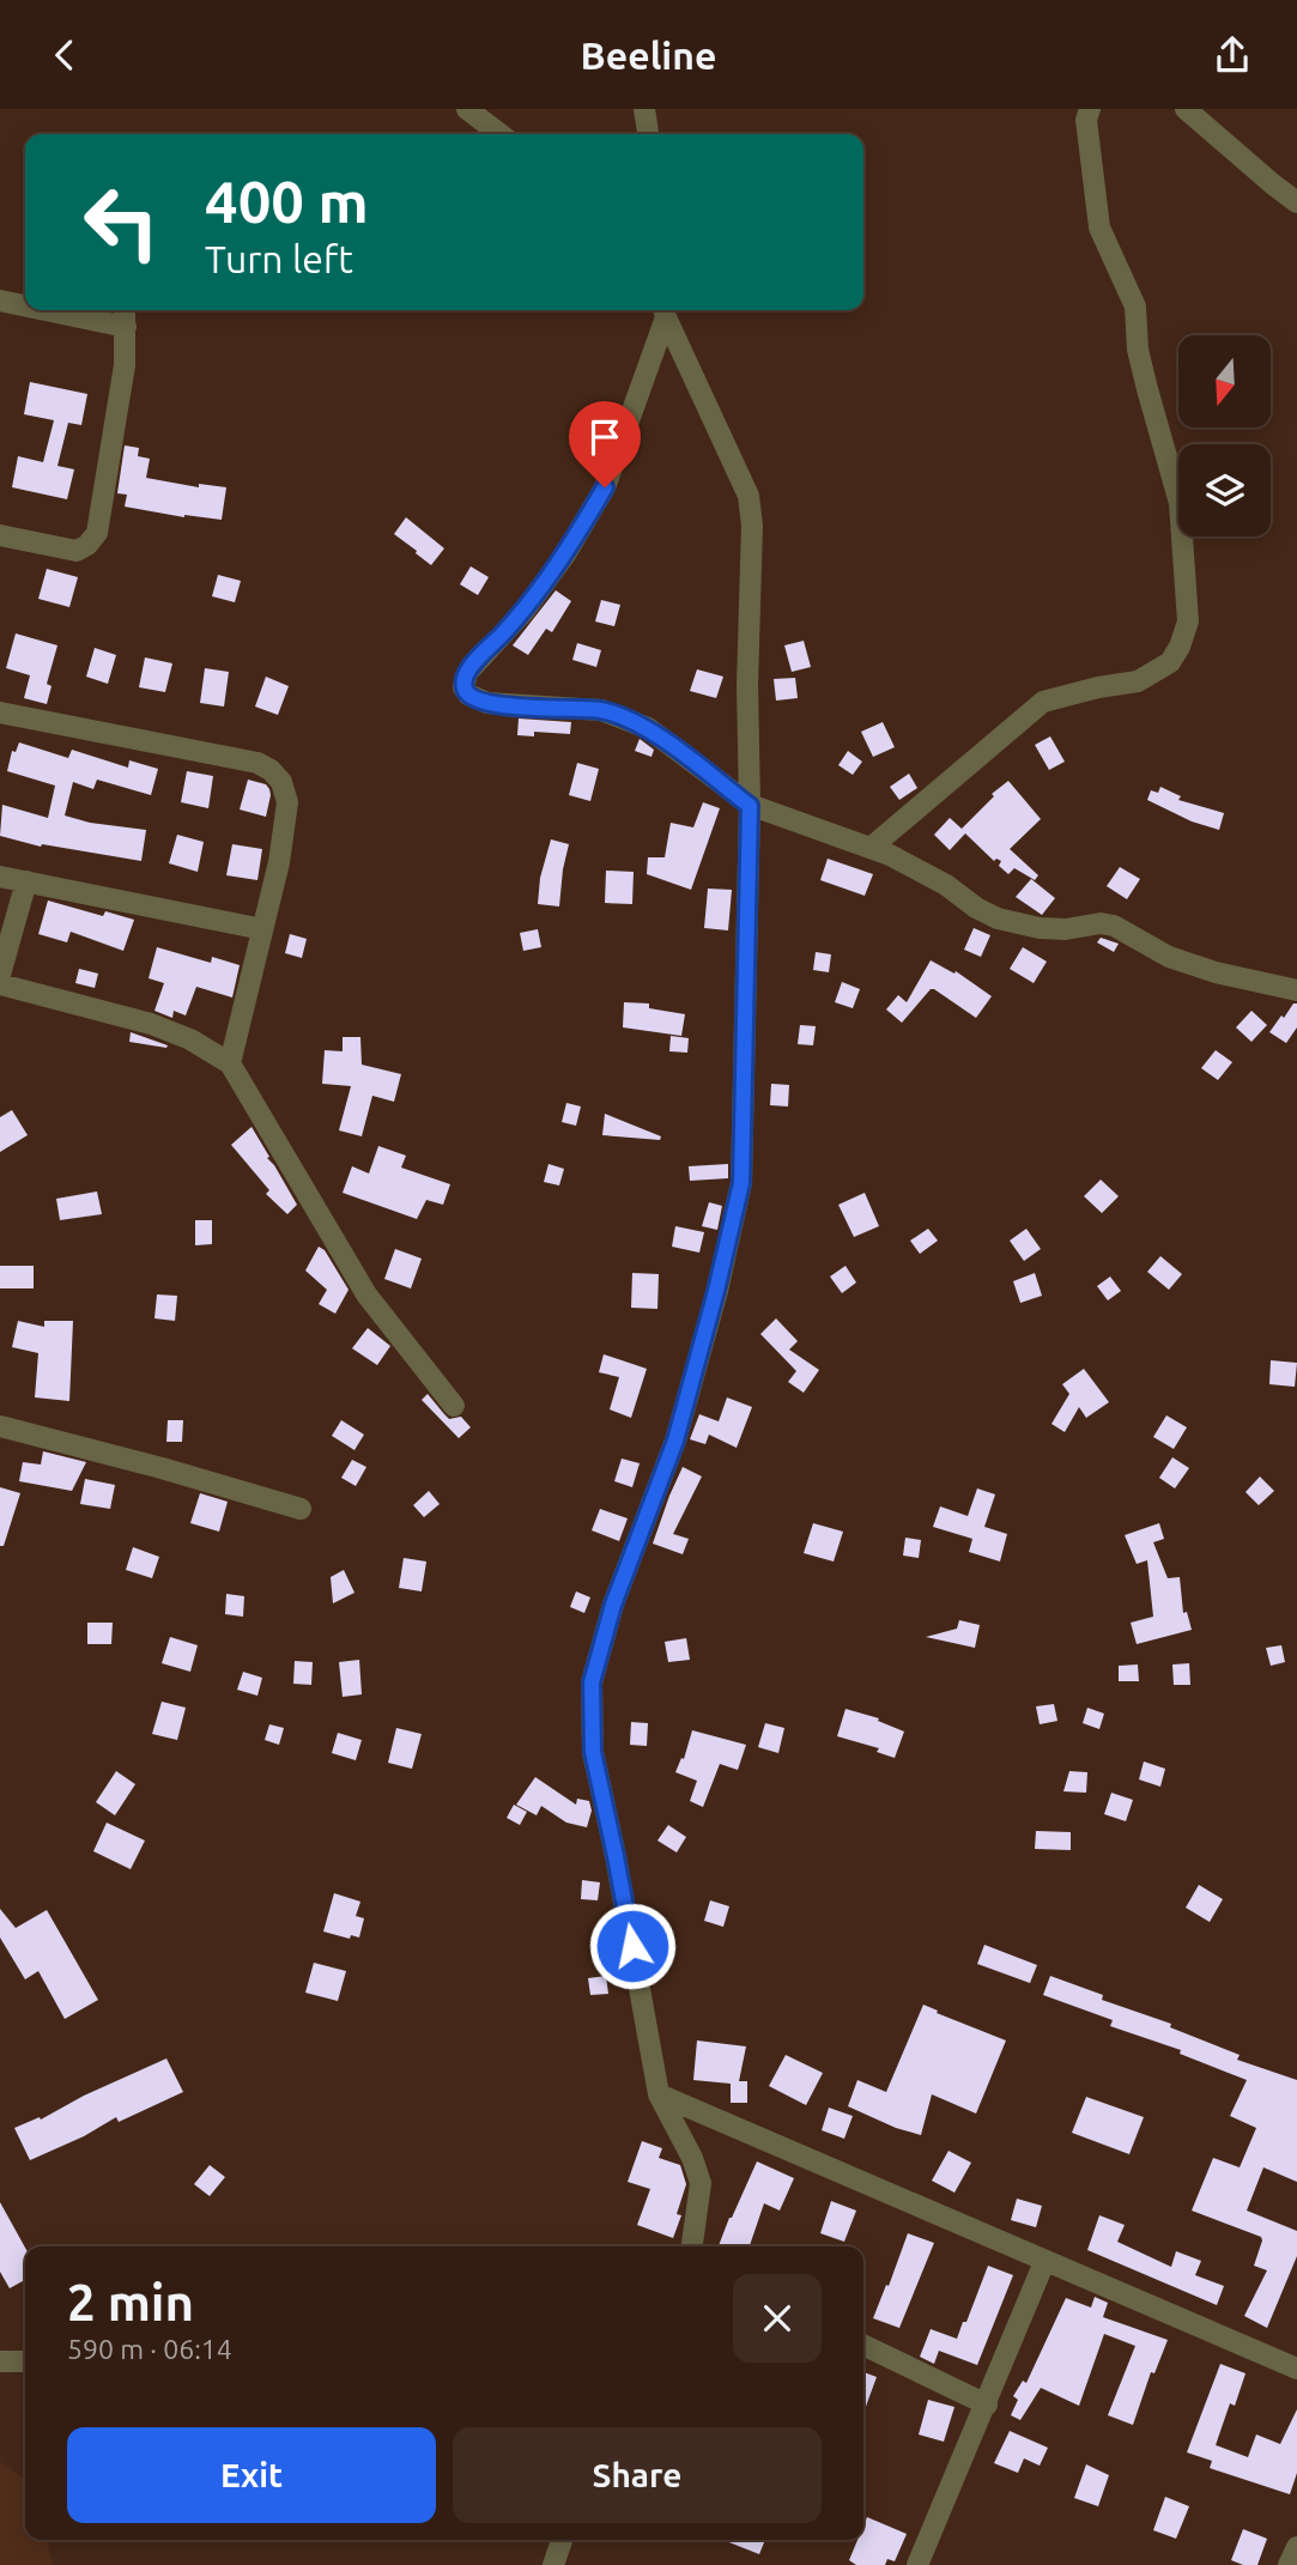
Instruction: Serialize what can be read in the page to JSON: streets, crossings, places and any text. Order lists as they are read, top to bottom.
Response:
{
  "north": "bottom",
  "page": {
    "header": "Beeline",
    "turn": ["400 m", "Turn left"],
    "heading": ["2 min", "590 m · 06:14"],
    "buttons": ["Exit", "Share"]
  }
}
